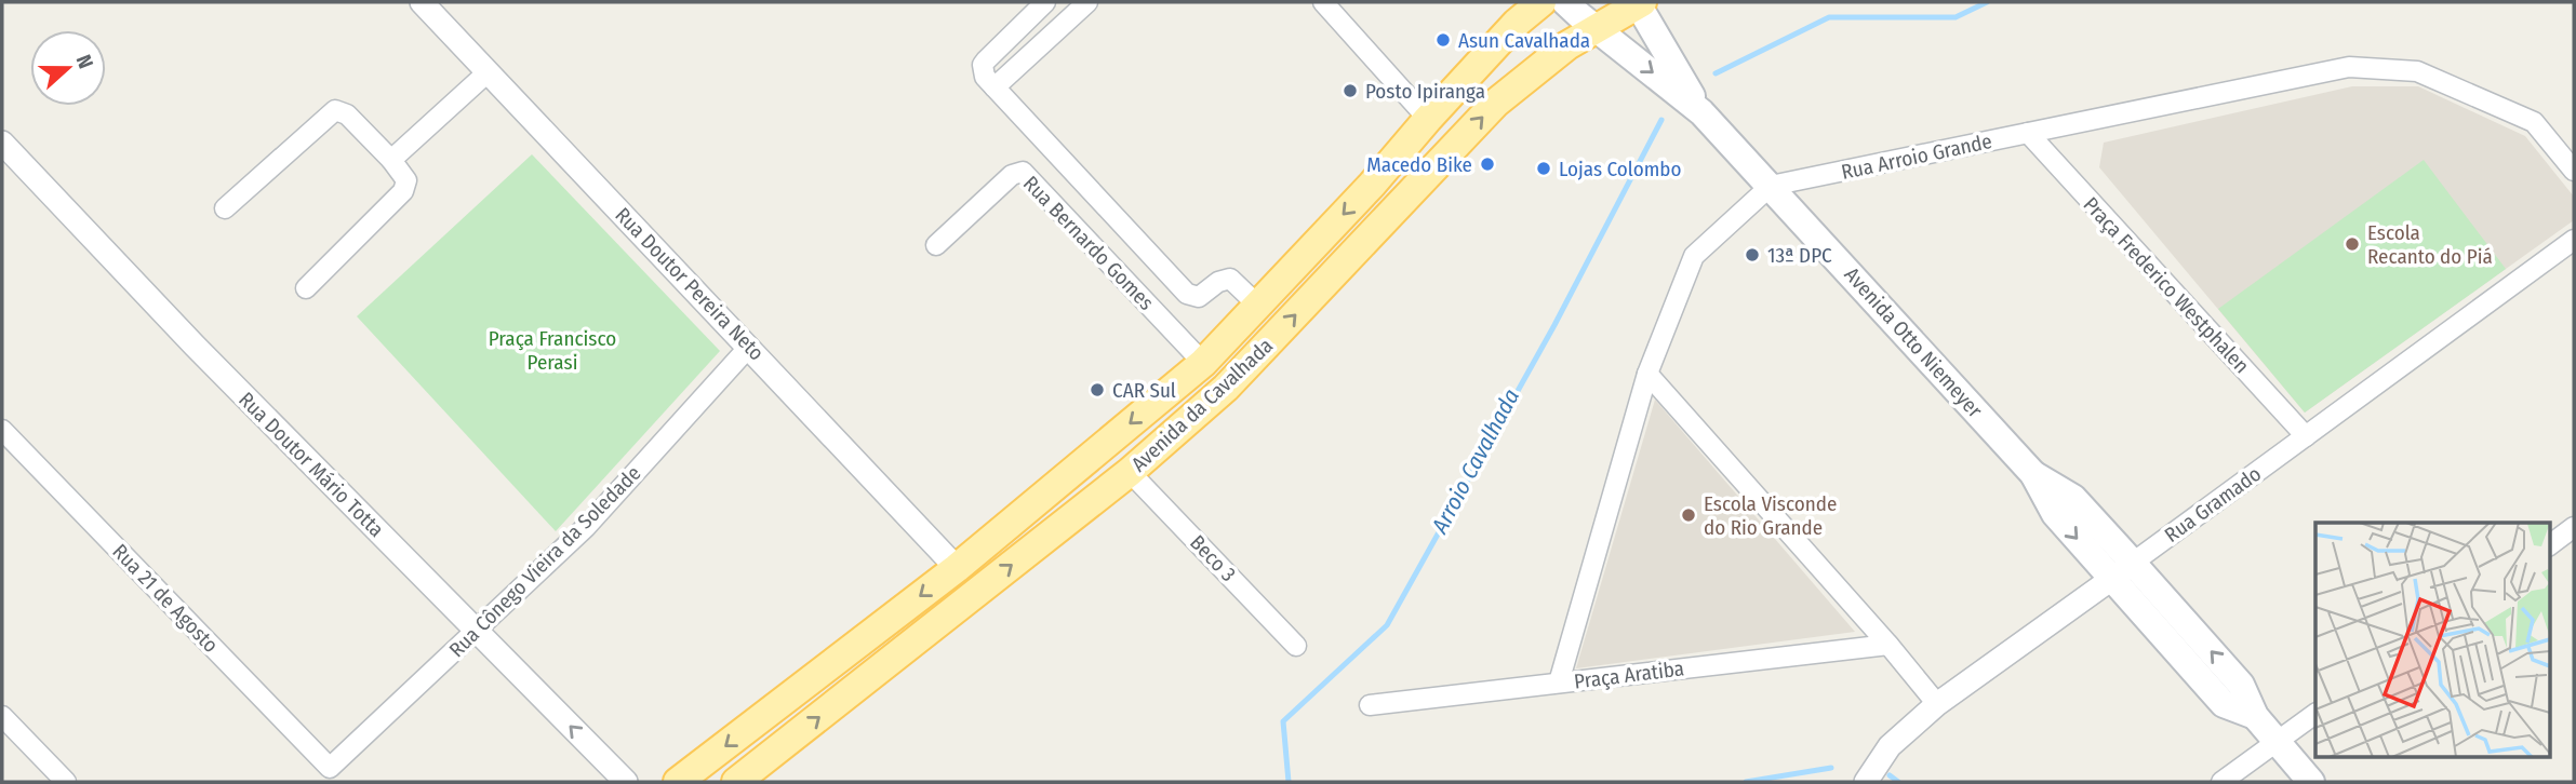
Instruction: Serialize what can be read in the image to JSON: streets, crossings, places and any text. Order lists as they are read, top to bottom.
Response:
{
  "streets": {
    "main road": ["Avenida Otto Niemeyer", "Avenida da Cavalhada"],
    "street": [
      "Rua Arroio Grande",
      "Rua Bernardo Gomes",
      "Rua Doutor Pereira Neto",
      "Praça Frederico Westphalen",
      "Rua Doutor Mário Totta",
      "Rua Gramado",
      "Beco 3",
      "Rua Cônego Vieira da Soledade",
      "Rua 21 de Agosto",
      "Praça Aratiba"
    ]
  },
  "crossings": [
    ["Rua Arroio Grande", "Praça Frederico Westphalen"],
    ["Rua Arroio Grande", "Avenida Otto Niemeyer"],
    ["Rua Bernardo Gomes", "Avenida da Cavalhada"],
    ["Rua Doutor Pereira Neto", "Avenida da Cavalhada"],
    ["Rua Doutor Pereira Neto", "Rua Cônego Vieira da Soledade"],
    ["Praça Frederico Westphalen", "Rua Gramado"],
    ["Avenida Otto Niemeyer", "Avenida da Cavalhada"],
    ["Avenida Otto Niemeyer", "Rua Gramado"],
    ["Avenida da Cavalhada", "Beco 3"],
    ["Rua Doutor Mário Totta", "Rua Cônego Vieira da Soledade"],
    ["Rua Cônego Vieira da Soledade", "Rua 21 de Agosto"]
  ],
  "water": ["Arroio Cavalhada"],
  "parks": ["Praça Francisco Perasi"],
  "places": [
    "Asun Cavalhada",
    "Posto Ipiranga",
    "Macedo Bike",
    "Lojas Colombo",
    "Escola Recanto do Piá",
    "13ª DPC",
    "CAR Sul",
    "Escola Visconde do Rio Grande"
  ],
  "north": "right"
}
